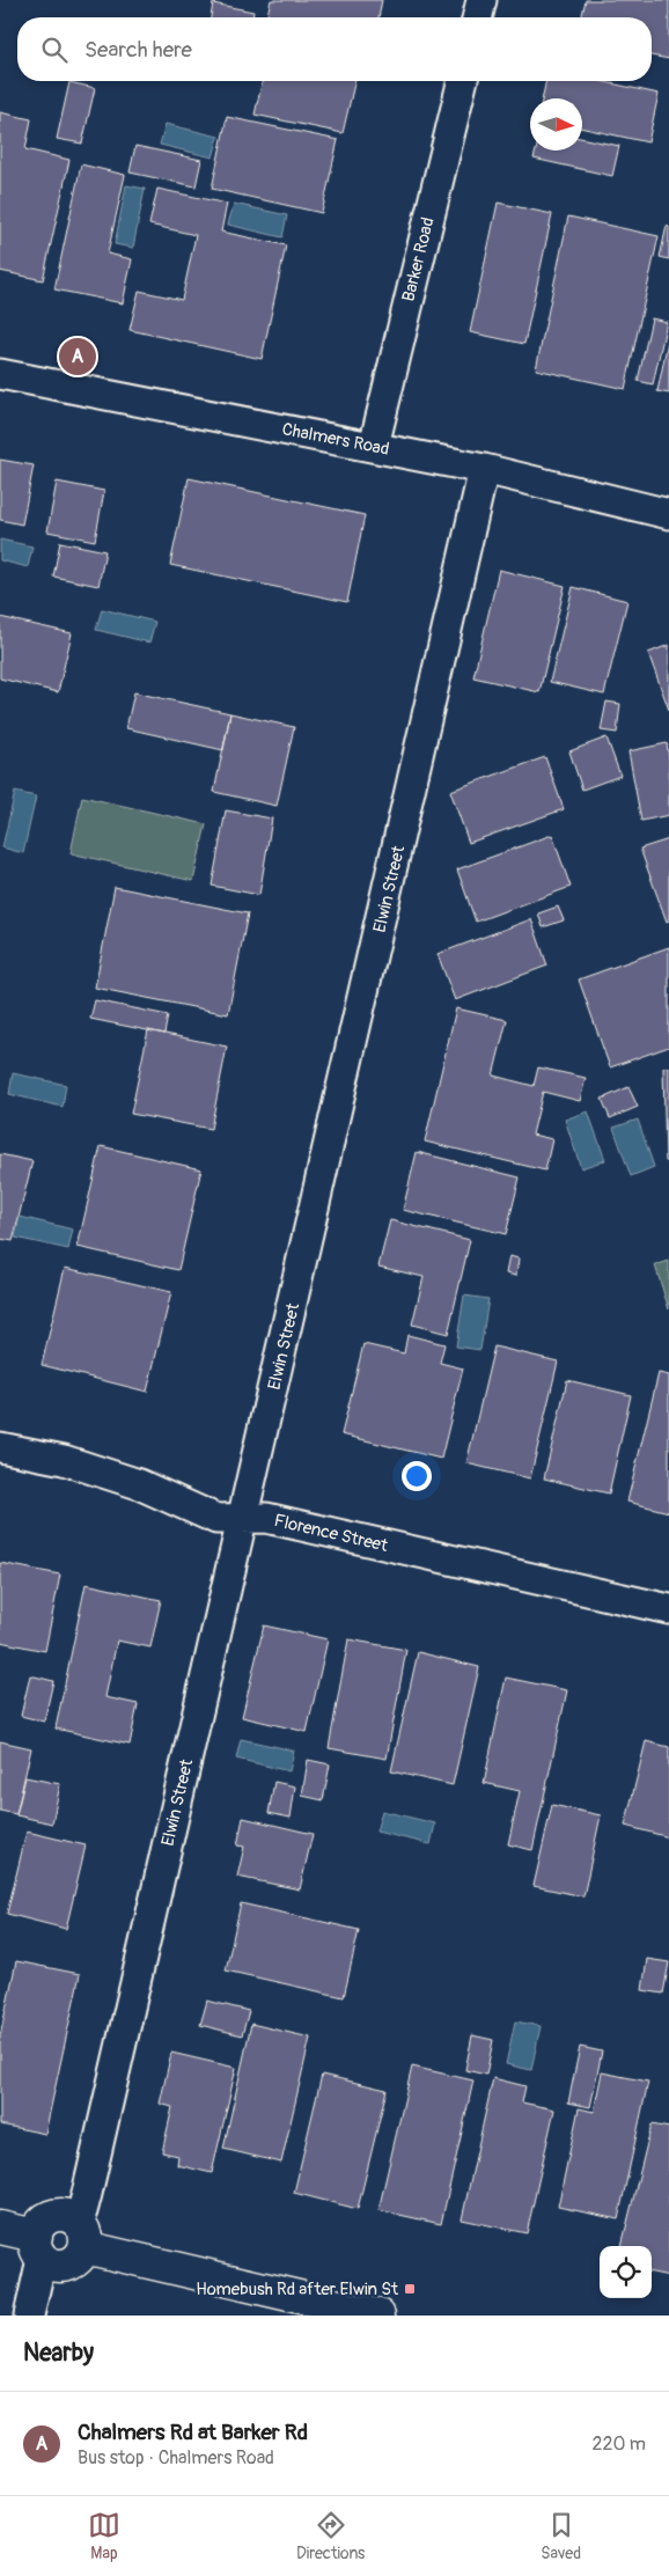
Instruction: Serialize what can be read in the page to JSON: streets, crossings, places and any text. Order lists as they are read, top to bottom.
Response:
{
  "streets": {
    "street": [
      "Barker Road",
      "Chalmers Road",
      "Elwin Street",
      "Florence Street"
    ]
  },
  "crossings": [
    ["Barker Road", "Chalmers Road"],
    ["Chalmers Road", "Elwin Street"],
    ["Elwin Street", "Florence Street"]
  ],
  "places": {
    "transit": ["Homebush Rd after Elwin St"]
  },
  "north": "right",
  "page": {
    "search": "Search here",
    "pins": "A",
    "heading": "Nearby",
    "list": [
      {
        "mark": "A",
        "name": "Chalmers Rd at Barker Rd",
        "note": "Bus stop · Chalmers Road",
        "value": "220 m"
      }
    ],
    "nav": ["Map", "Directions", "Saved"]
  }
}
